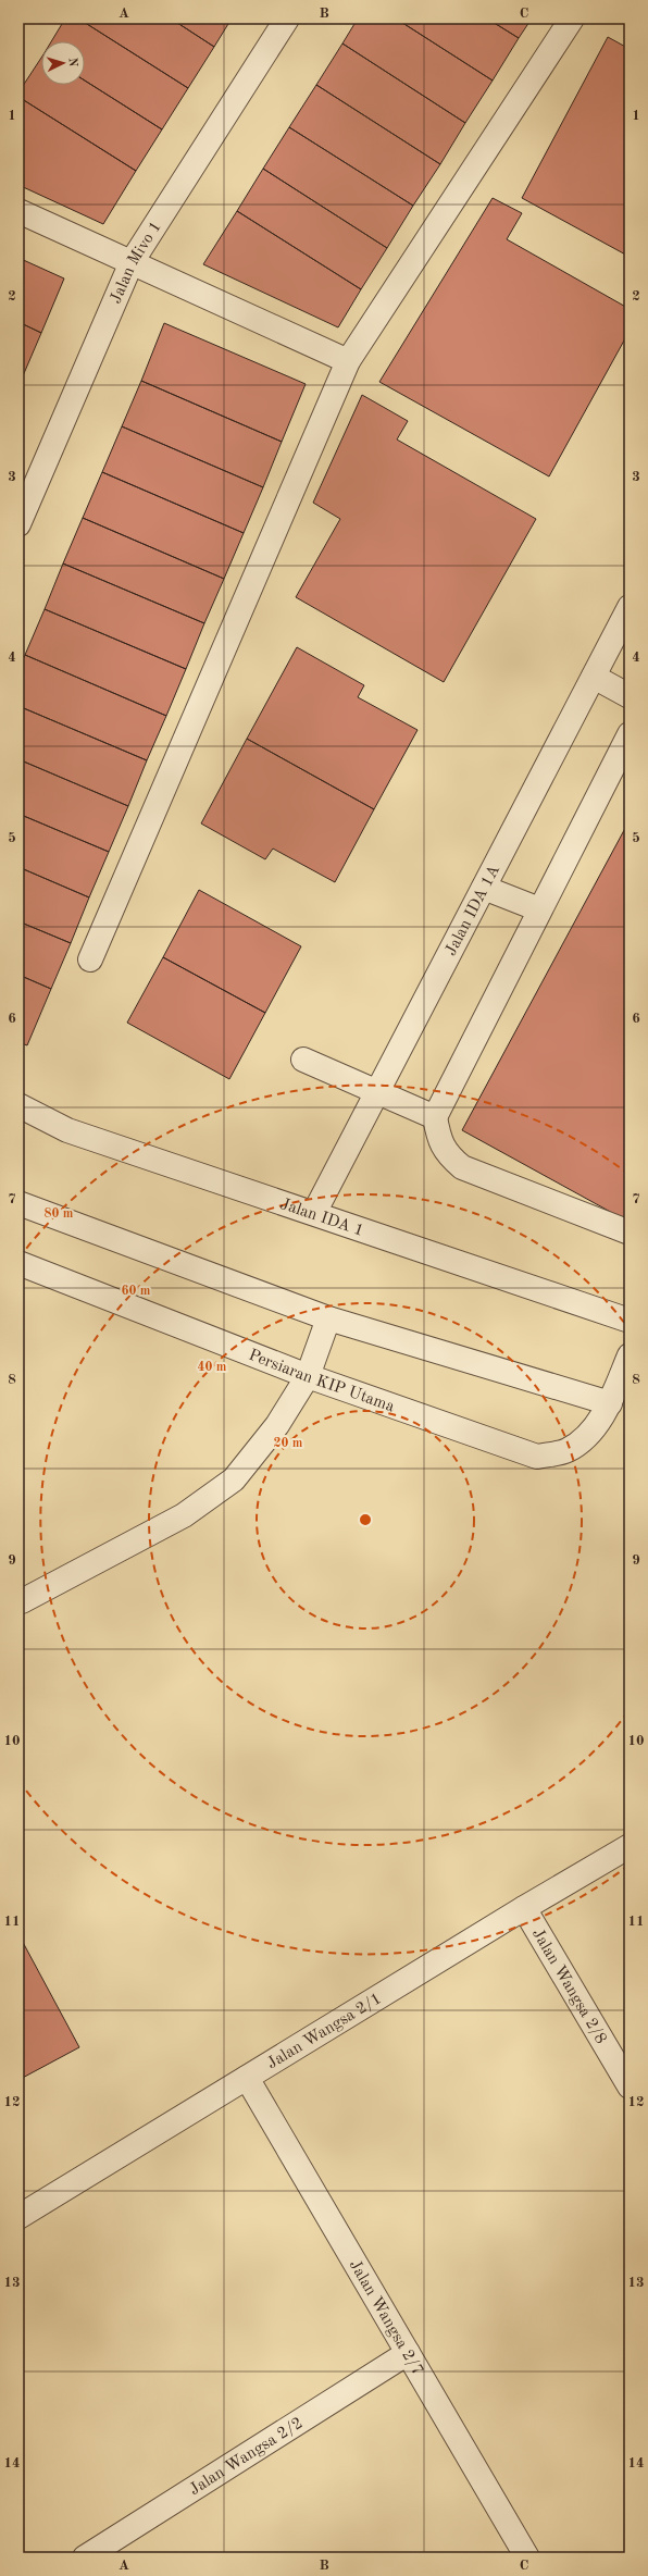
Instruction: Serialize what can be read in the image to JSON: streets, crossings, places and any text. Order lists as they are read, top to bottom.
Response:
{
  "streets": {
    "street": [
      "Jalan Mivo 1",
      "Jalan IDA 1A",
      "Jalan IDA 1",
      "Persiaran KIP Utama",
      "Jalan Wangsa 2/8",
      "Jalan Wangsa 2/1",
      "Jalan Wangsa 2/7",
      "Jalan Wangsa 2/2"
    ]
  },
  "crossings": [
    ["Jalan IDA 1A", "Jalan IDA 1"],
    ["Jalan Wangsa 2/8", "Jalan Wangsa 2/1"],
    ["Jalan Wangsa 2/1", "Jalan Wangsa 2/7"],
    ["Jalan Wangsa 2/7", "Jalan Wangsa 2/2"]
  ],
  "north": "right",
  "grid": {
    "columns": ["A", "B", "C"],
    "rows": [
      "1",
      "2",
      "3",
      "4",
      "5",
      "6",
      "7",
      "8",
      "9",
      "10",
      "11",
      "12",
      "13",
      "14"
    ]
  },
  "rings": [
    "80 m",
    "60 m",
    "40 m",
    "20 m"
  ]
}
